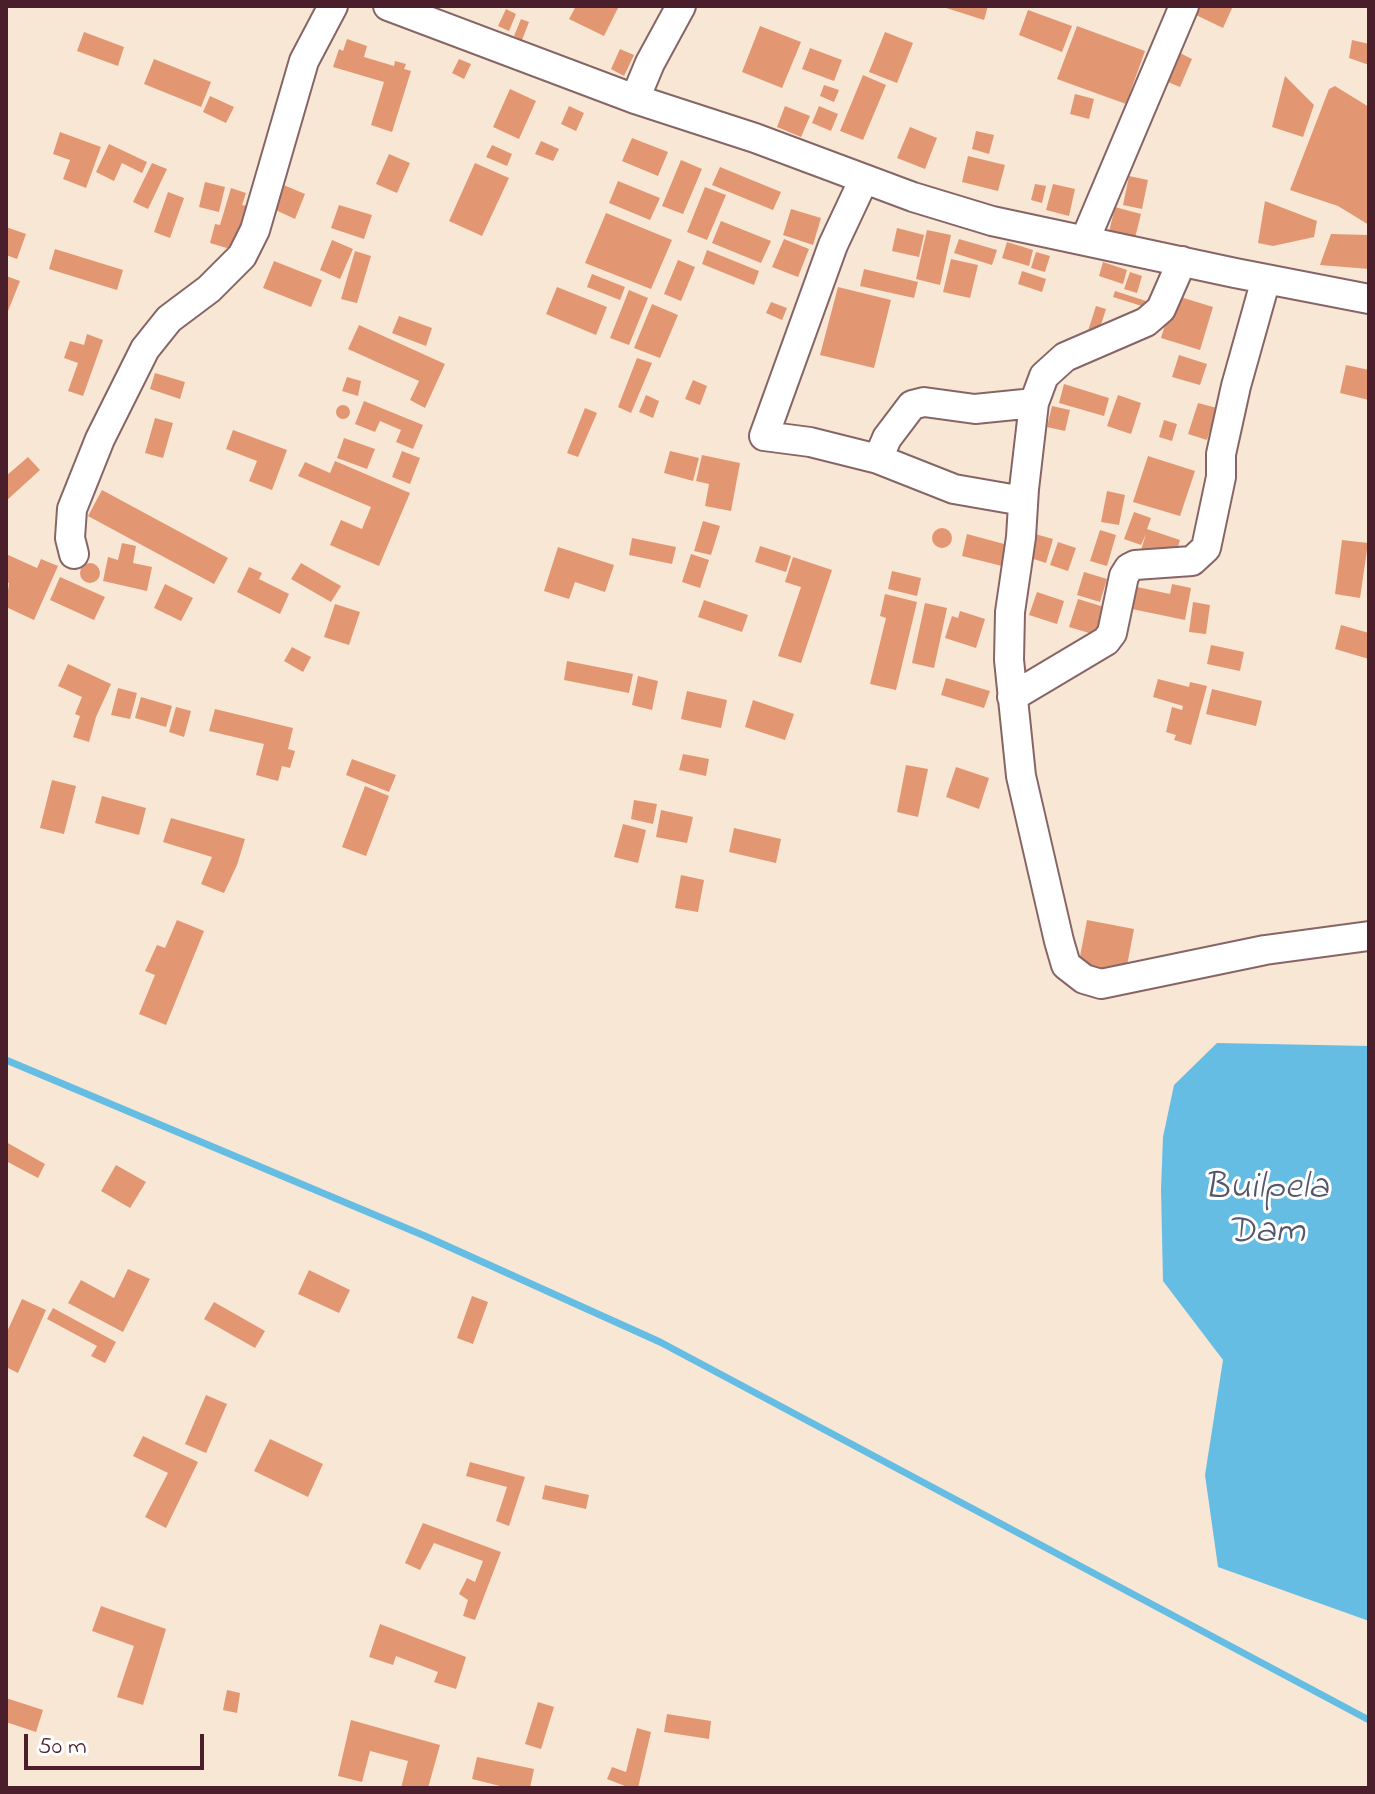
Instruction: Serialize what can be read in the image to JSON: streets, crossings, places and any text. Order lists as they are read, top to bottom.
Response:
{
  "water": ["Builpela Dam"],
  "scale_bar": "50 m"
}
